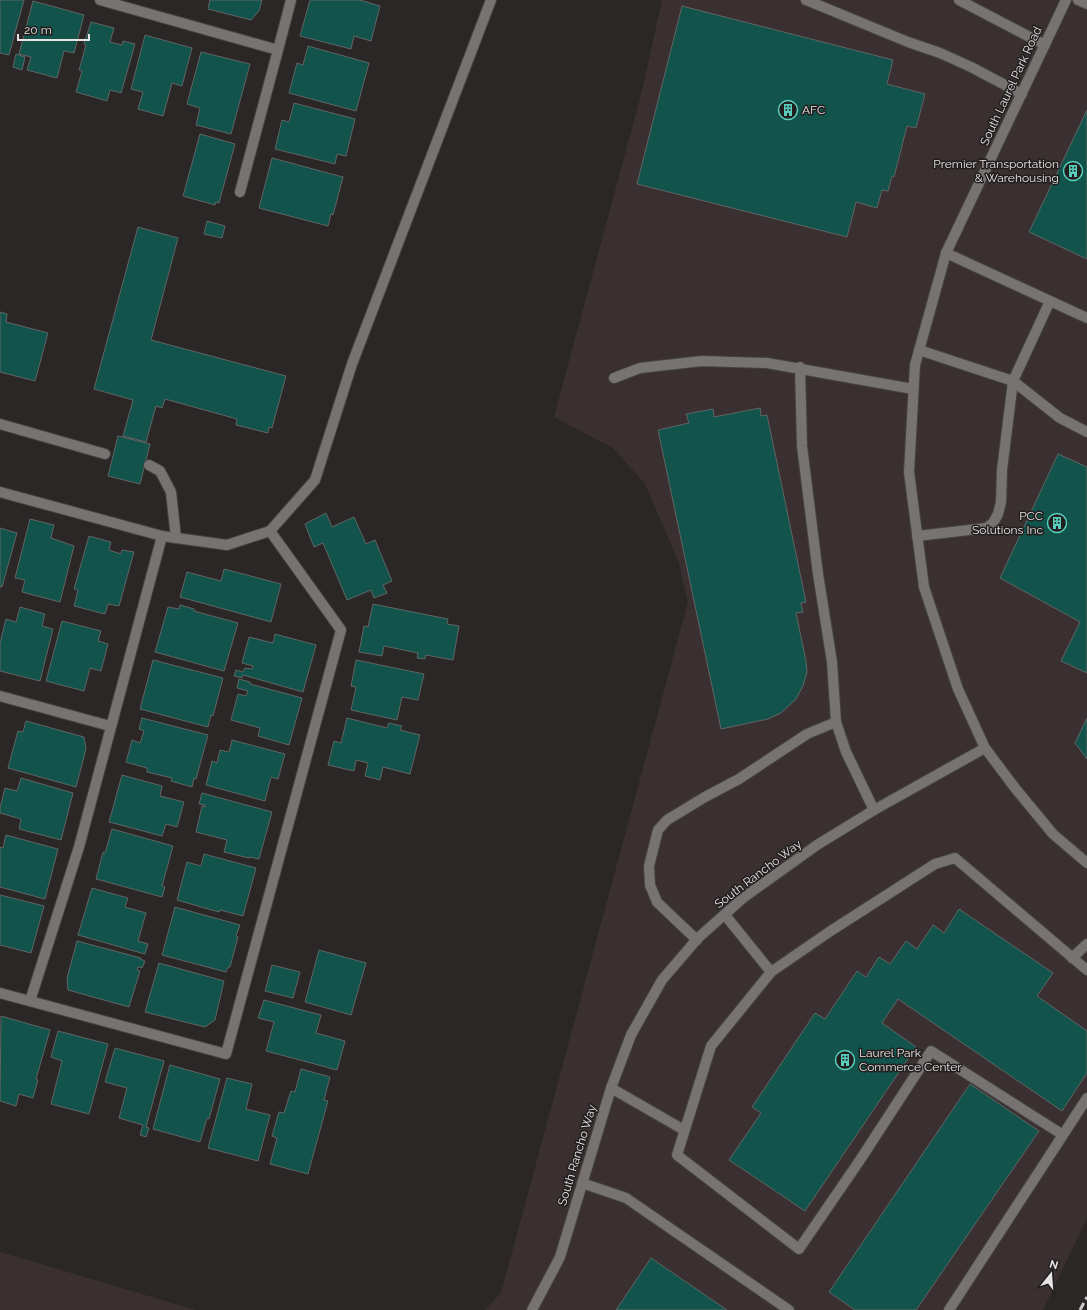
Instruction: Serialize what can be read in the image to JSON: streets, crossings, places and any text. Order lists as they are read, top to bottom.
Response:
{
  "streets": {
    "street": ["South Laurel Park Road", "South Rancho Way"]
  },
  "crossings": [
    ["South Laurel Park Road", "South Rancho Way"]
  ],
  "places": {
    "building": [
      "AFC",
      "Premier Transportation & Warehousing",
      "PCC Solutions Inc",
      "Laurel Park Commerce Center"
    ]
  },
  "scale_bar": "20 m",
  "north": "top"
}
